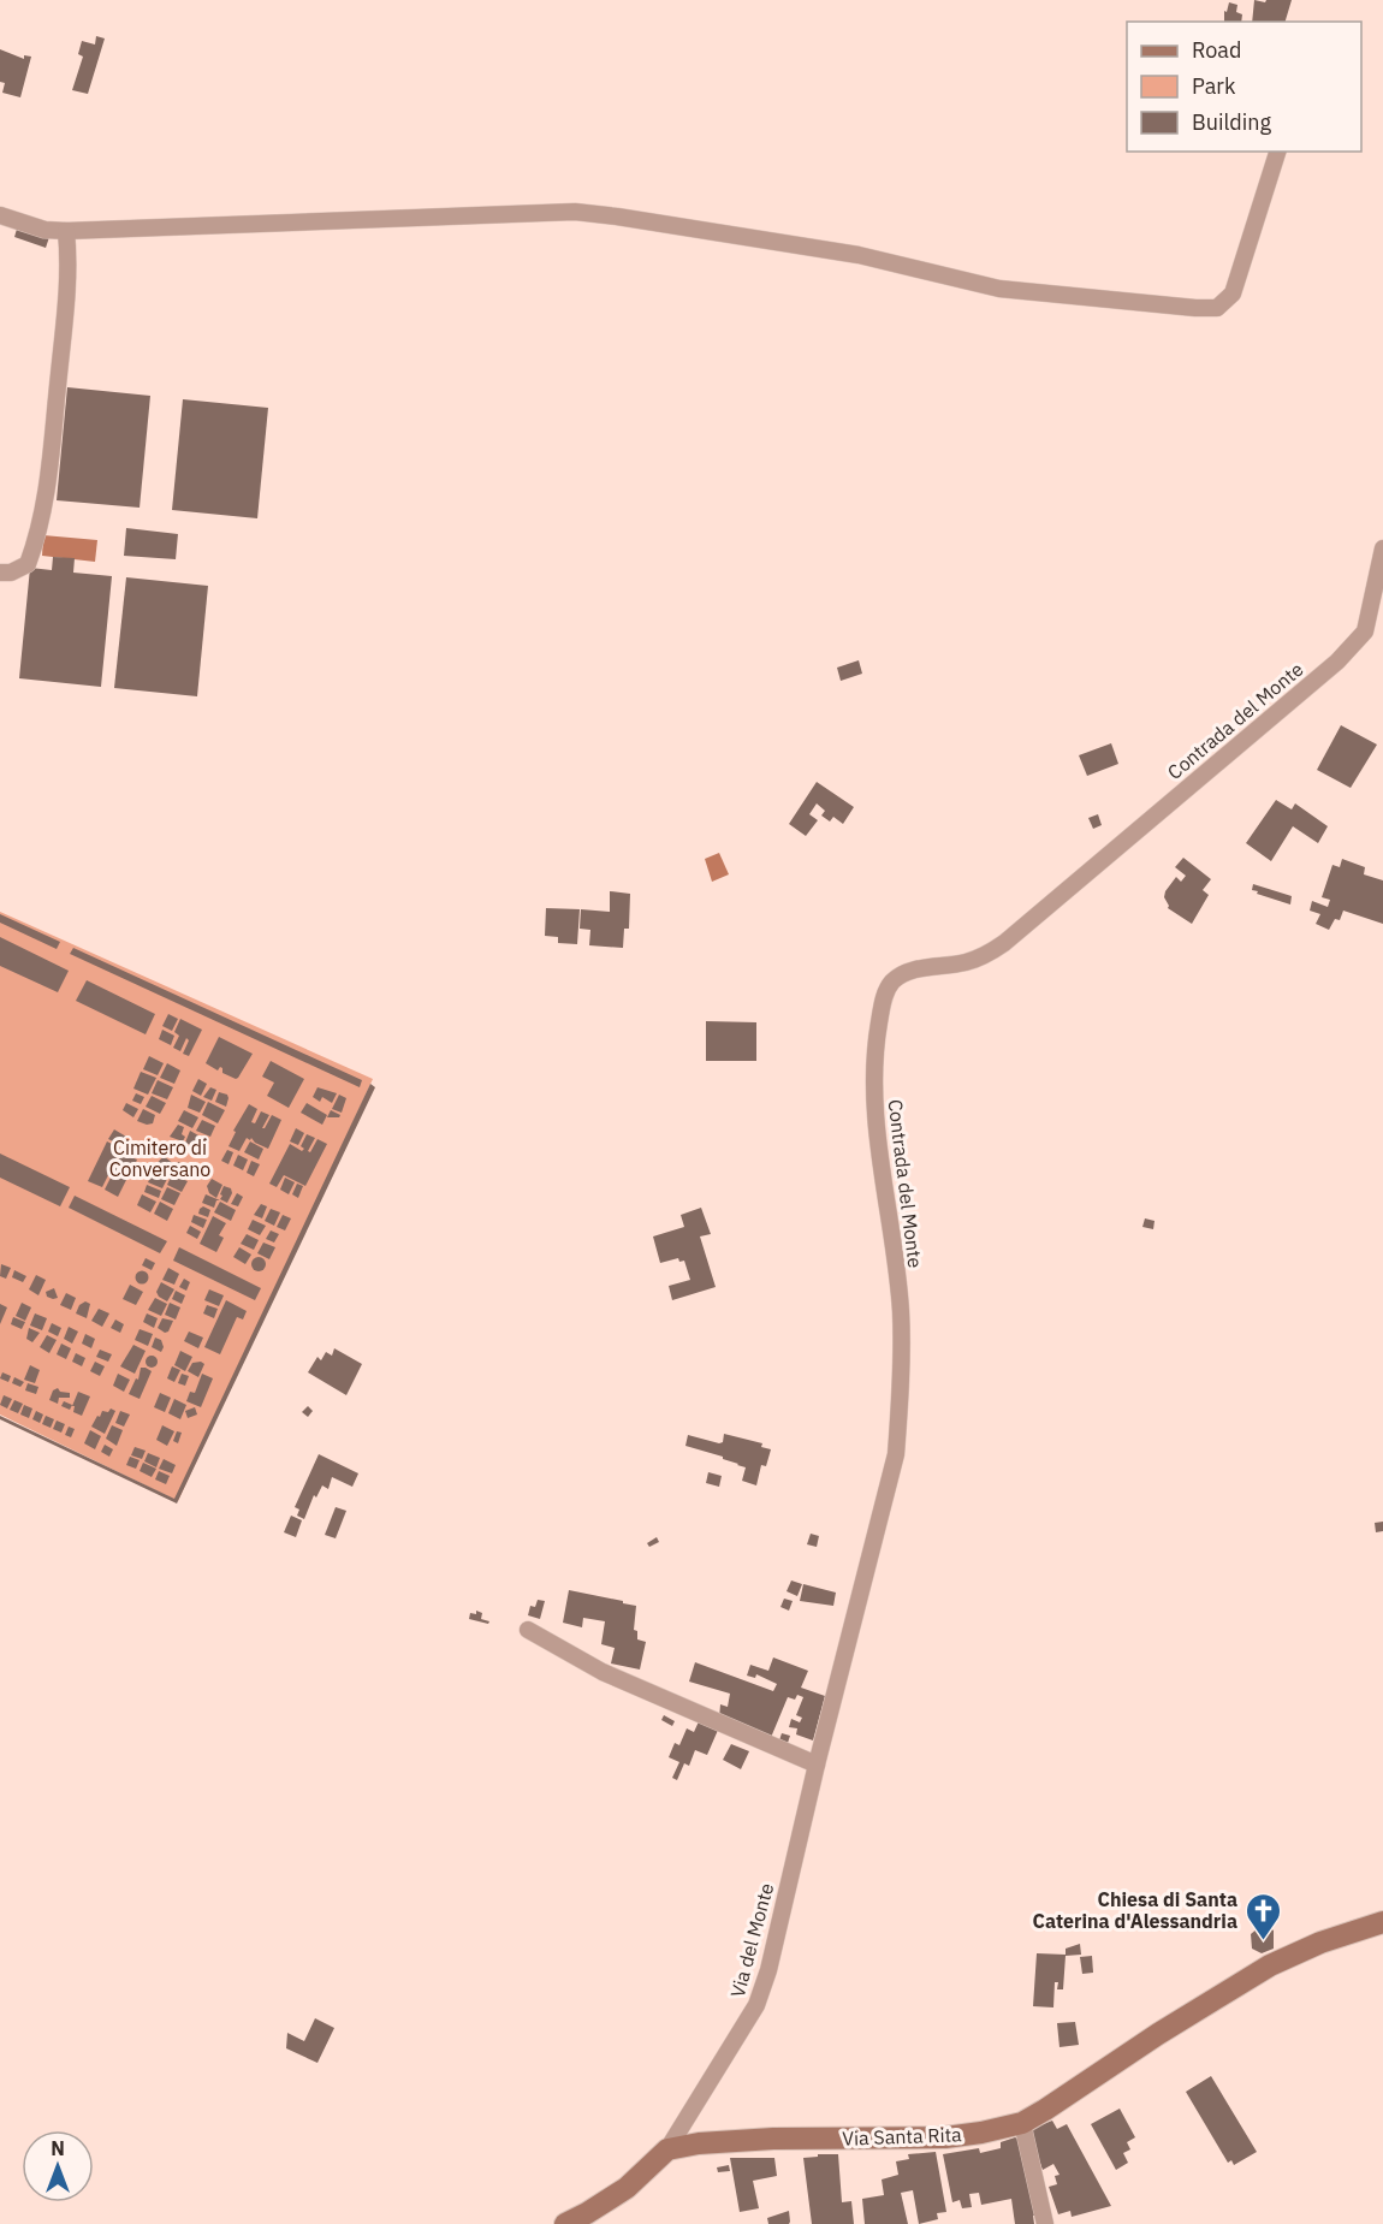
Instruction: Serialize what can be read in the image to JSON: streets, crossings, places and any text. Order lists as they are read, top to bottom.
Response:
{
  "streets": {
    "street": ["Contrada del Monte", "Via del Monte", "Via Santa Rita"]
  },
  "crossings": [
    ["Contrada del Monte", "Via del Monte"],
    ["Via del Monte", "Via Santa Rita"]
  ],
  "parks": ["Cimitero di Conversano"],
  "places": {
    "church": ["Chiesa di Santa Caterina d'Alessandria"]
  },
  "legend": ["Road", "Park", "Building"],
  "north": "top"
}
